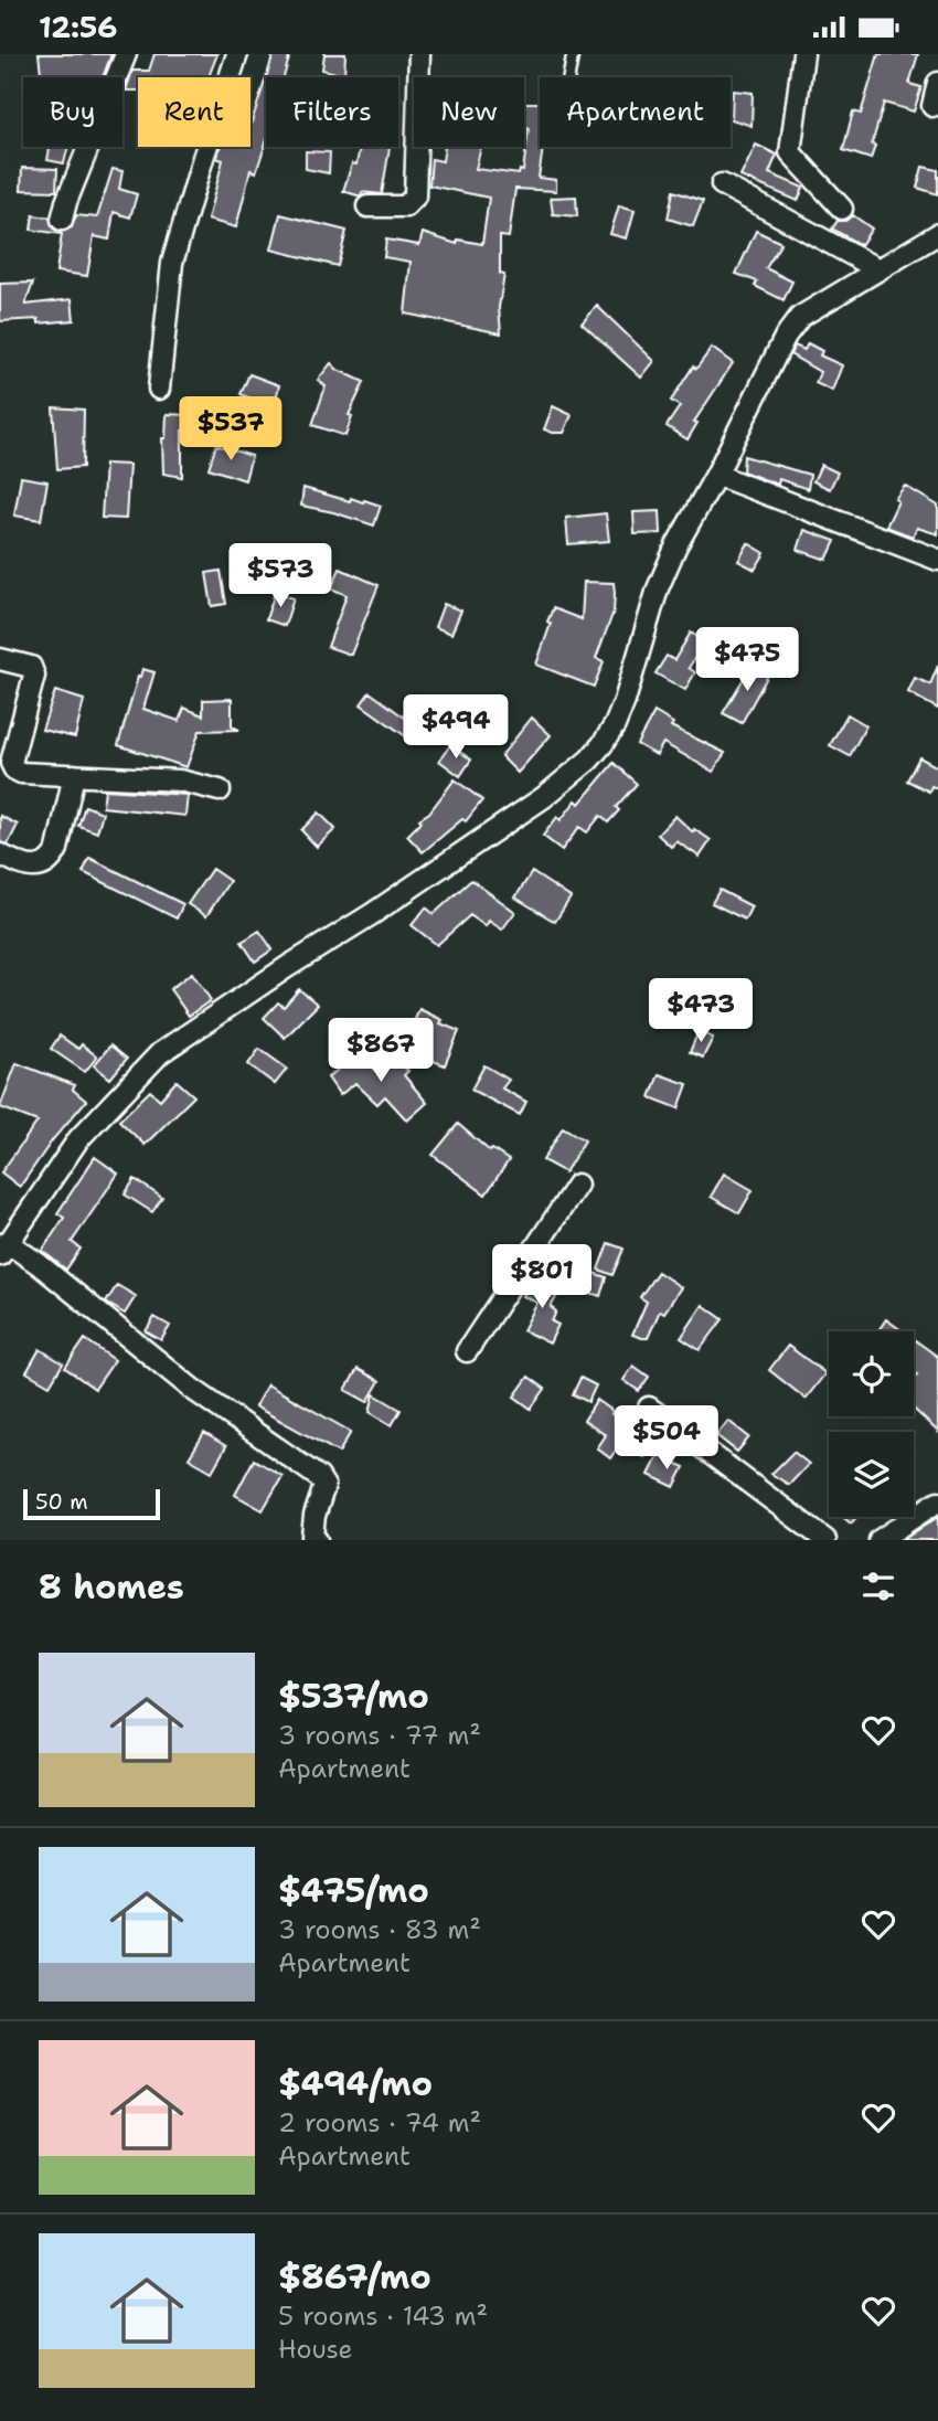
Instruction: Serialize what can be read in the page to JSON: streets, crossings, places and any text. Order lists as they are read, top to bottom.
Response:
{
  "scale_bar": "50 m",
  "page": {
    "status": "12:56",
    "chip": [
      "Buy",
      "Rent",
      "Filters",
      "New",
      "Apartment"
    ],
    "price": [
      "$537",
      "$573",
      "$475",
      "$494",
      "$473",
      "$867",
      "$801",
      "$504"
    ],
    "scale": "50 m",
    "heading": "8 homes",
    "list": [
      {
        "name": "$537/mo",
        "note": "3 rooms · 77 m² · Apartment"
      },
      {
        "name": "$475/mo",
        "note": "3 rooms · 83 m² · Apartment"
      },
      {
        "name": "$494/mo",
        "note": "2 rooms · 74 m² · Apartment"
      },
      {
        "name": "$867/mo",
        "note": "5 rooms · 143 m² · House"
      }
    ]
  }
}
